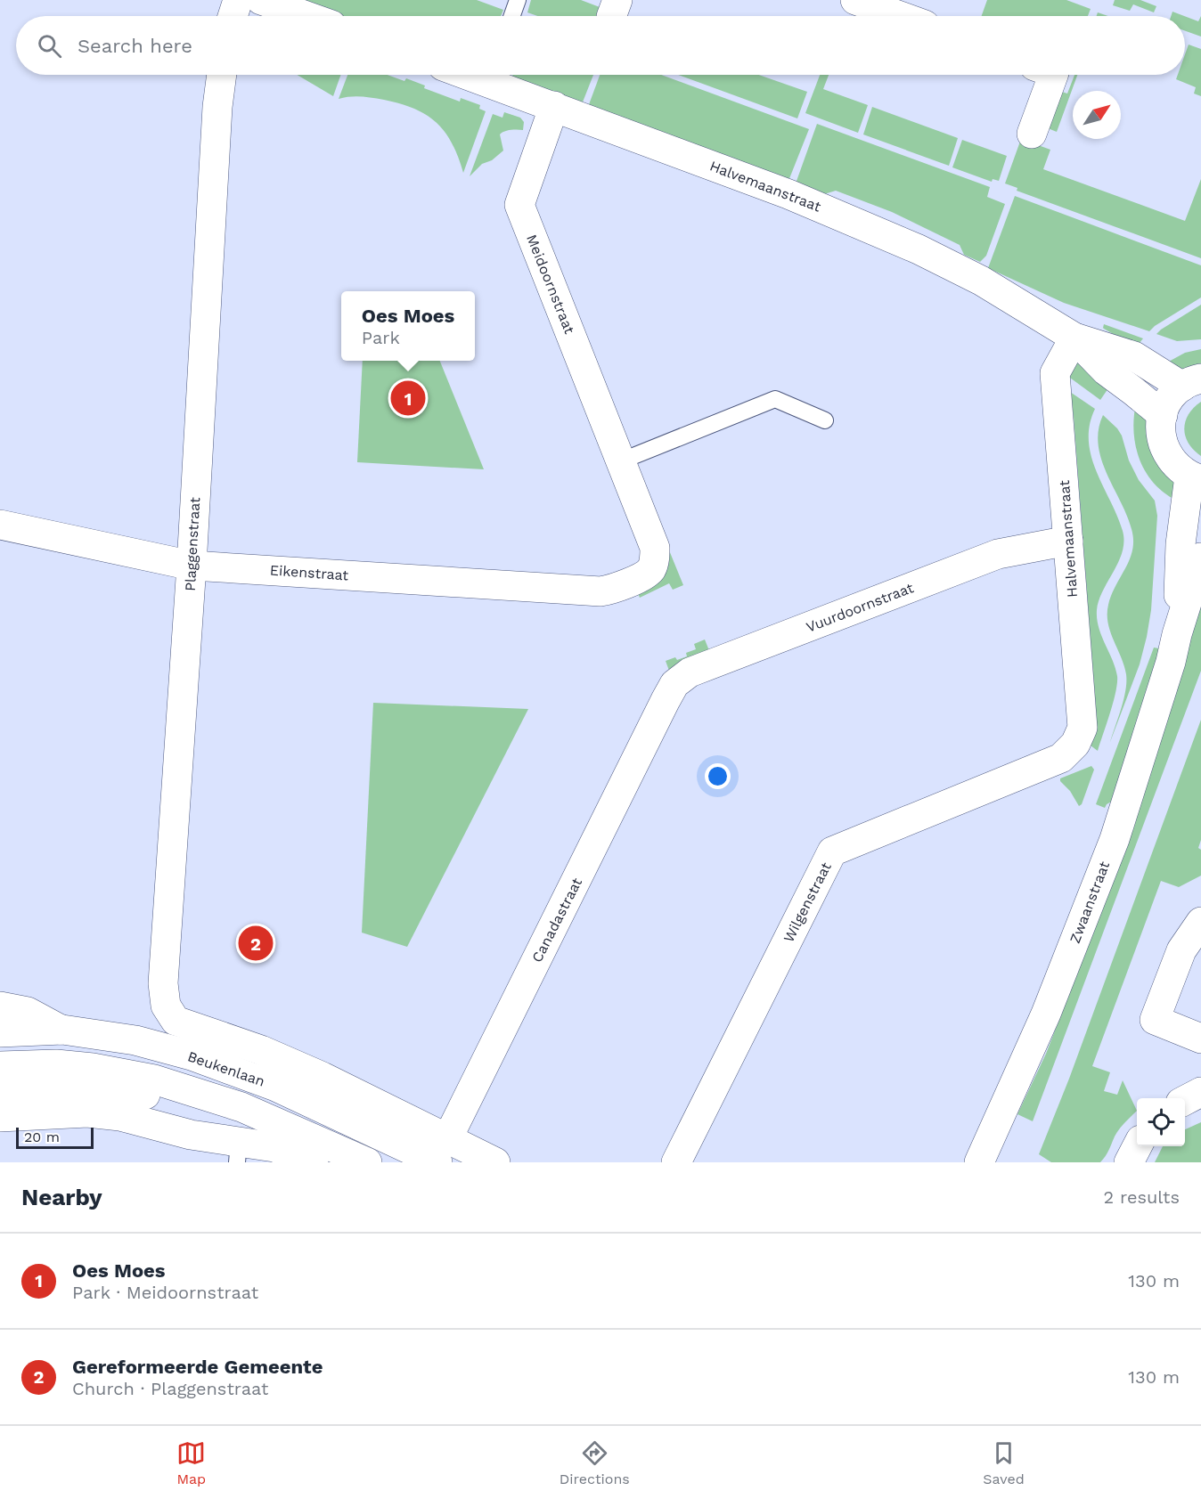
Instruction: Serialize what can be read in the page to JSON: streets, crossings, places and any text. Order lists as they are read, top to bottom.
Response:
{
  "streets": {
    "street": [
      "Halvemaanstraat",
      "Meidoornstraat",
      "Plaggenstraat",
      "Eikenstraat",
      "Vuurdoornstraat",
      "Wilgenstraat",
      "Zwaanstraat",
      "Canadastraat",
      "Beukenlaan"
    ]
  },
  "crossings": [
    ["Halvemaanstraat", "Meidoornstraat"],
    ["Halvemaanstraat", "Vuurdoornstraat"],
    ["Halvemaanstraat", "Wilgenstraat"],
    ["Meidoornstraat", "Eikenstraat"],
    ["Plaggenstraat", "Eikenstraat"],
    ["Plaggenstraat", "Beukenlaan"],
    ["Vuurdoornstraat", "Canadastraat"],
    ["Canadastraat", "Beukenlaan"]
  ],
  "scale_bar": "20 m",
  "north": "top right",
  "page": {
    "search": "Search here",
    "popup": ["Oes Moes", "Park"],
    "pins": ["1", "2"],
    "scale": "20 m",
    "heading": ["Nearby", "2 results"],
    "list": [
      {
        "mark": "1",
        "name": "Oes Moes",
        "note": "Park · Meidoornstraat",
        "value": "130 m"
      },
      {
        "mark": "2",
        "name": "Gereformeerde Gemeente",
        "note": "Church · Plaggenstraat",
        "value": "130 m"
      }
    ],
    "nav": ["Map", "Directions", "Saved"]
  }
}
